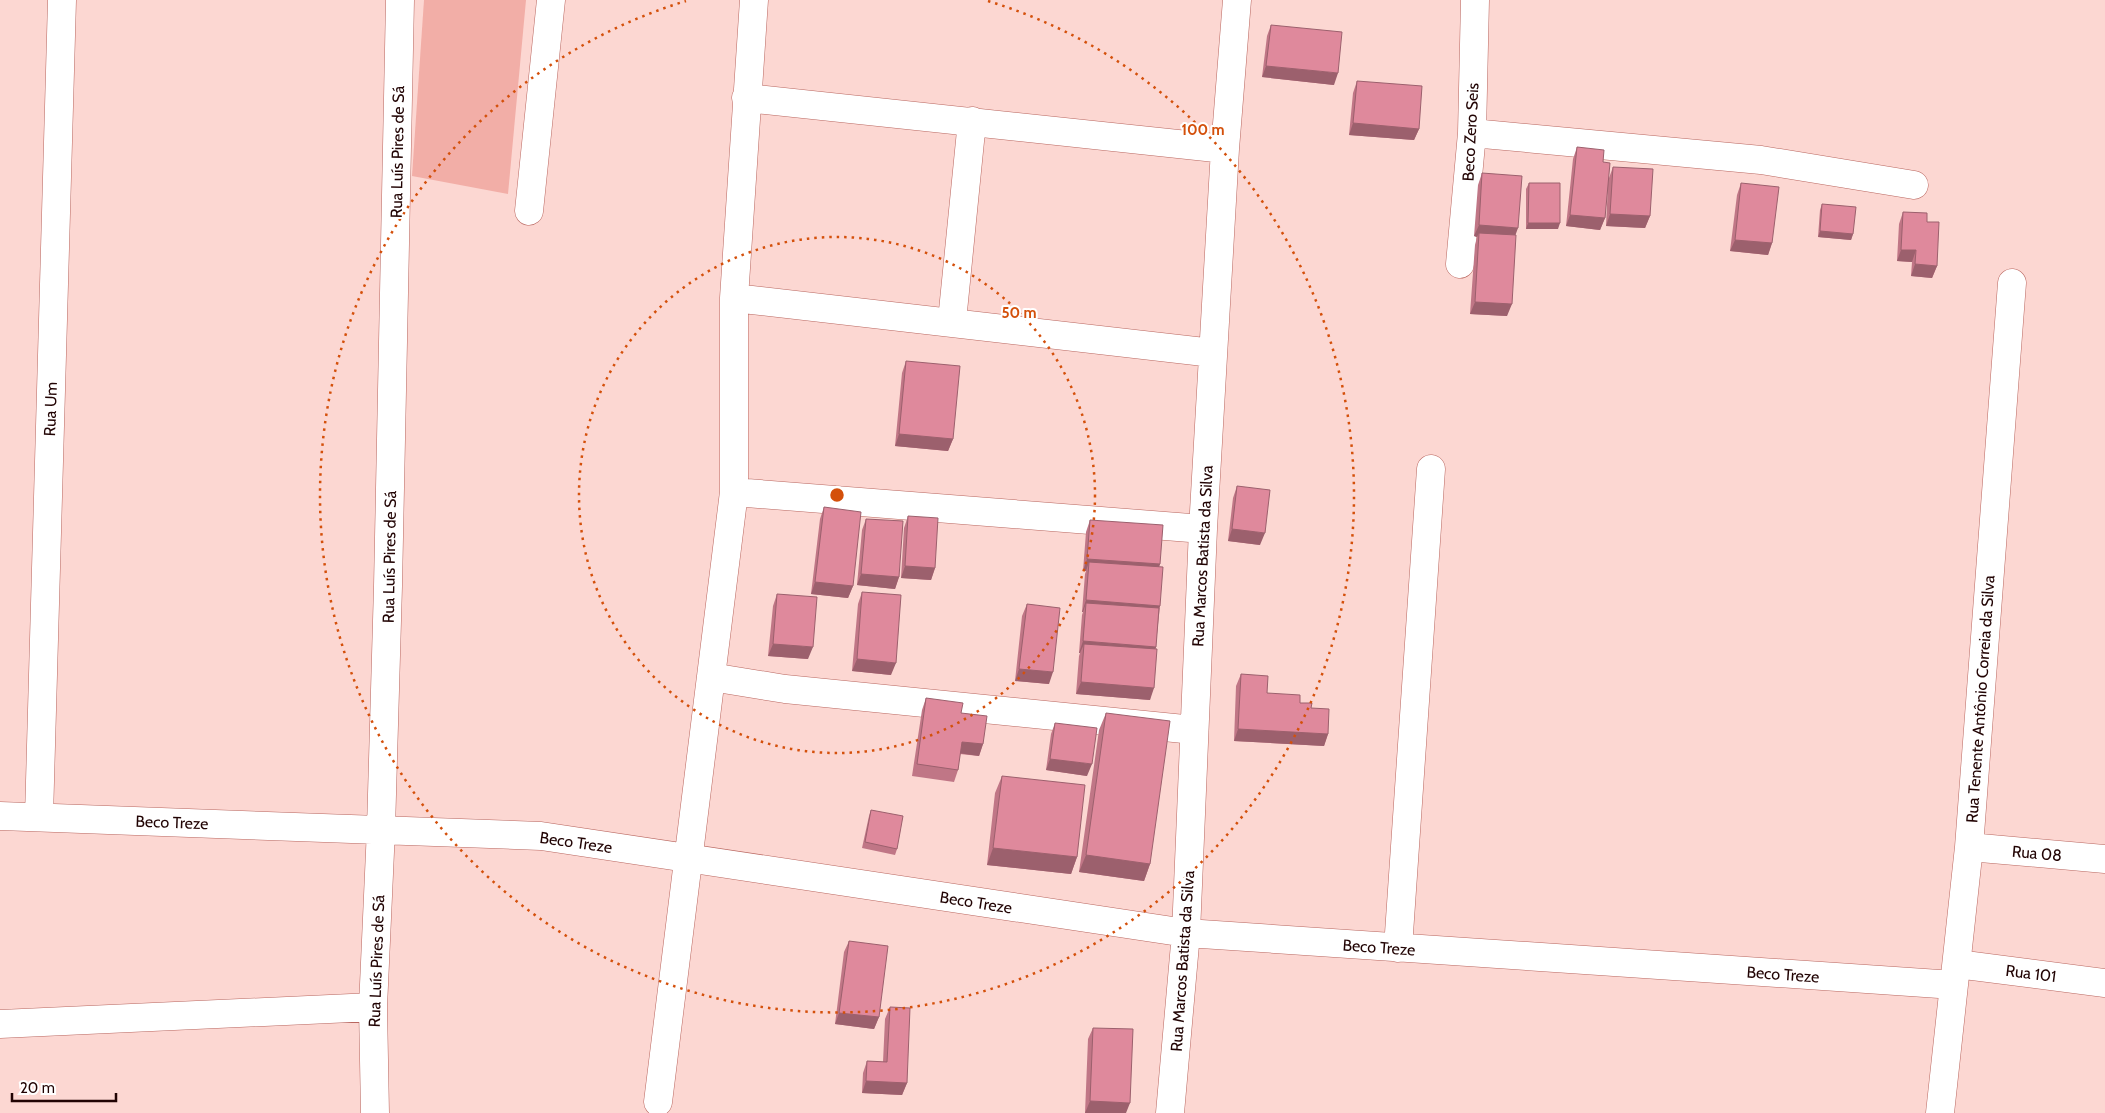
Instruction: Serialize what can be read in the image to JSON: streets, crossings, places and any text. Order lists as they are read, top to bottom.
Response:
{
  "streets": {
    "street": [
      "Beco Zero Seis",
      "Rua Luís Pires de Sá",
      "Rua Um",
      "Rua Marcos Batista da Silva",
      "Rua Tenente Antônio Correia da Silva",
      "Beco Treze",
      "Rua 08",
      "Rua 101"
    ]
  },
  "crossings": [
    ["Rua Luís Pires de Sá", "Beco Treze"],
    ["Rua Um", "Beco Treze"],
    ["Rua Marcos Batista da Silva", "Beco Treze"],
    ["Rua Tenente Antônio Correia da Silva", "Beco Treze"],
    ["Rua Tenente Antônio Correia da Silva", "Rua 08"],
    ["Rua Tenente Antônio Correia da Silva", "Rua 101"],
    ["Beco Treze", "Rua 101"]
  ],
  "scale_bar": "20 m",
  "rings": ["100 m", "50 m"]
}
